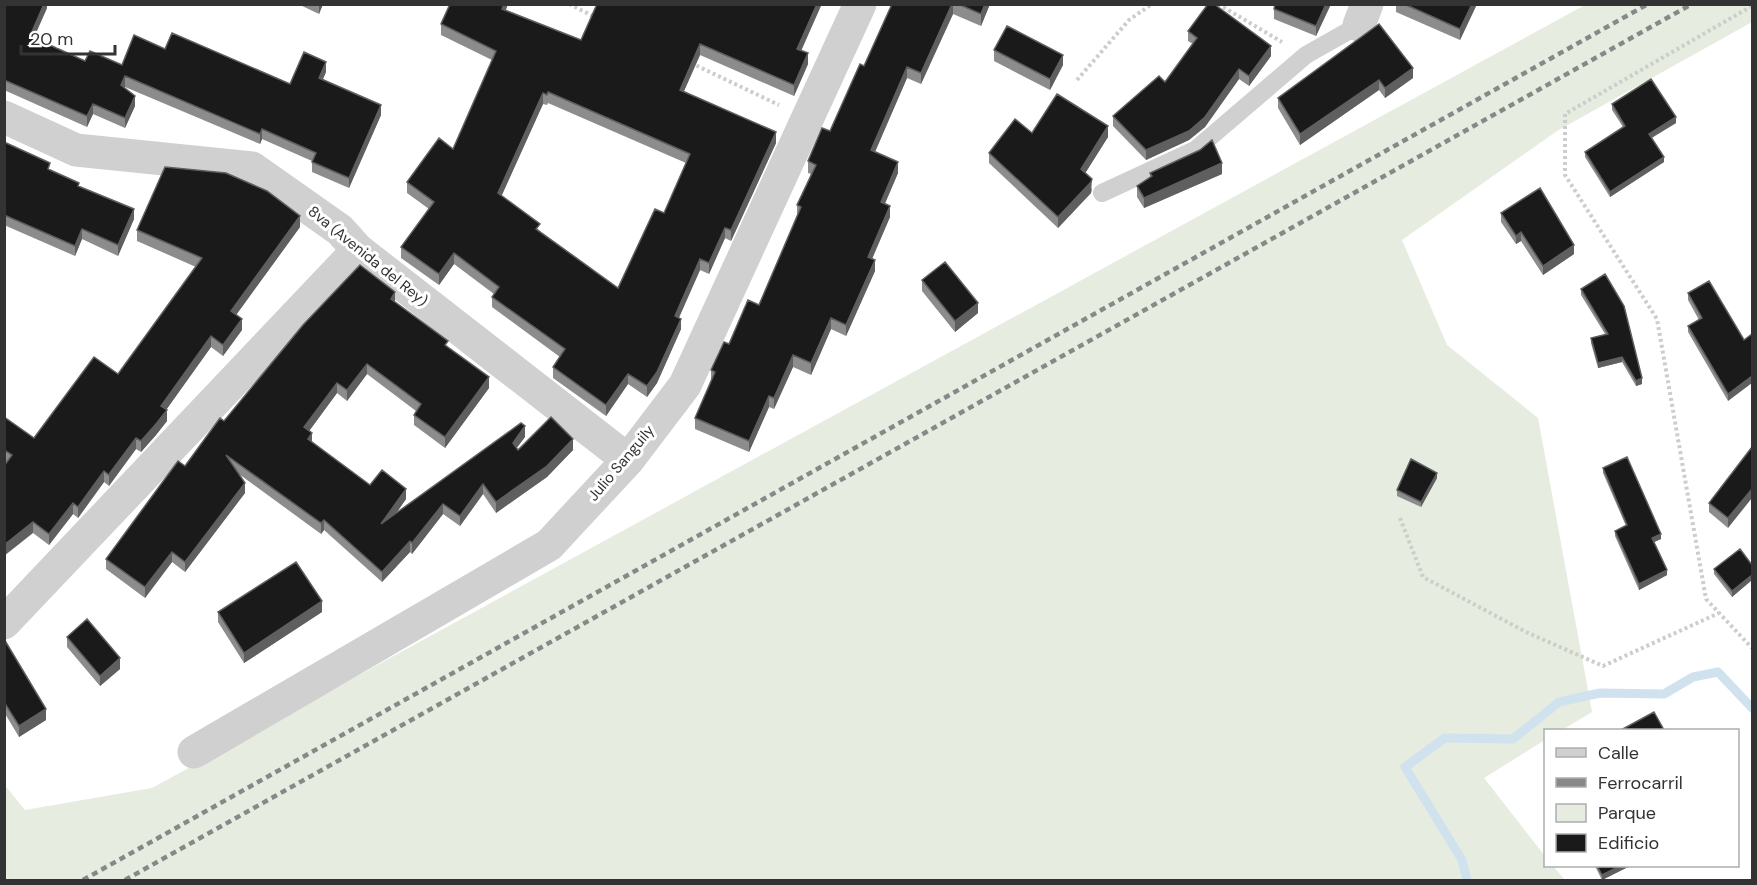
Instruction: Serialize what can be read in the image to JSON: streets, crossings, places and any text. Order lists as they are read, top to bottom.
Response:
{
  "streets": {
    "street": ["8va (Avenida del Rey)", "Julio Sanguily"]
  },
  "crossings": [
    ["8va (Avenida del Rey)", "Julio Sanguily"]
  ],
  "legend": [
    "Calle",
    "Ferrocarril",
    "Parque",
    "Edificio"
  ],
  "scale_bar": "20 m"
}
